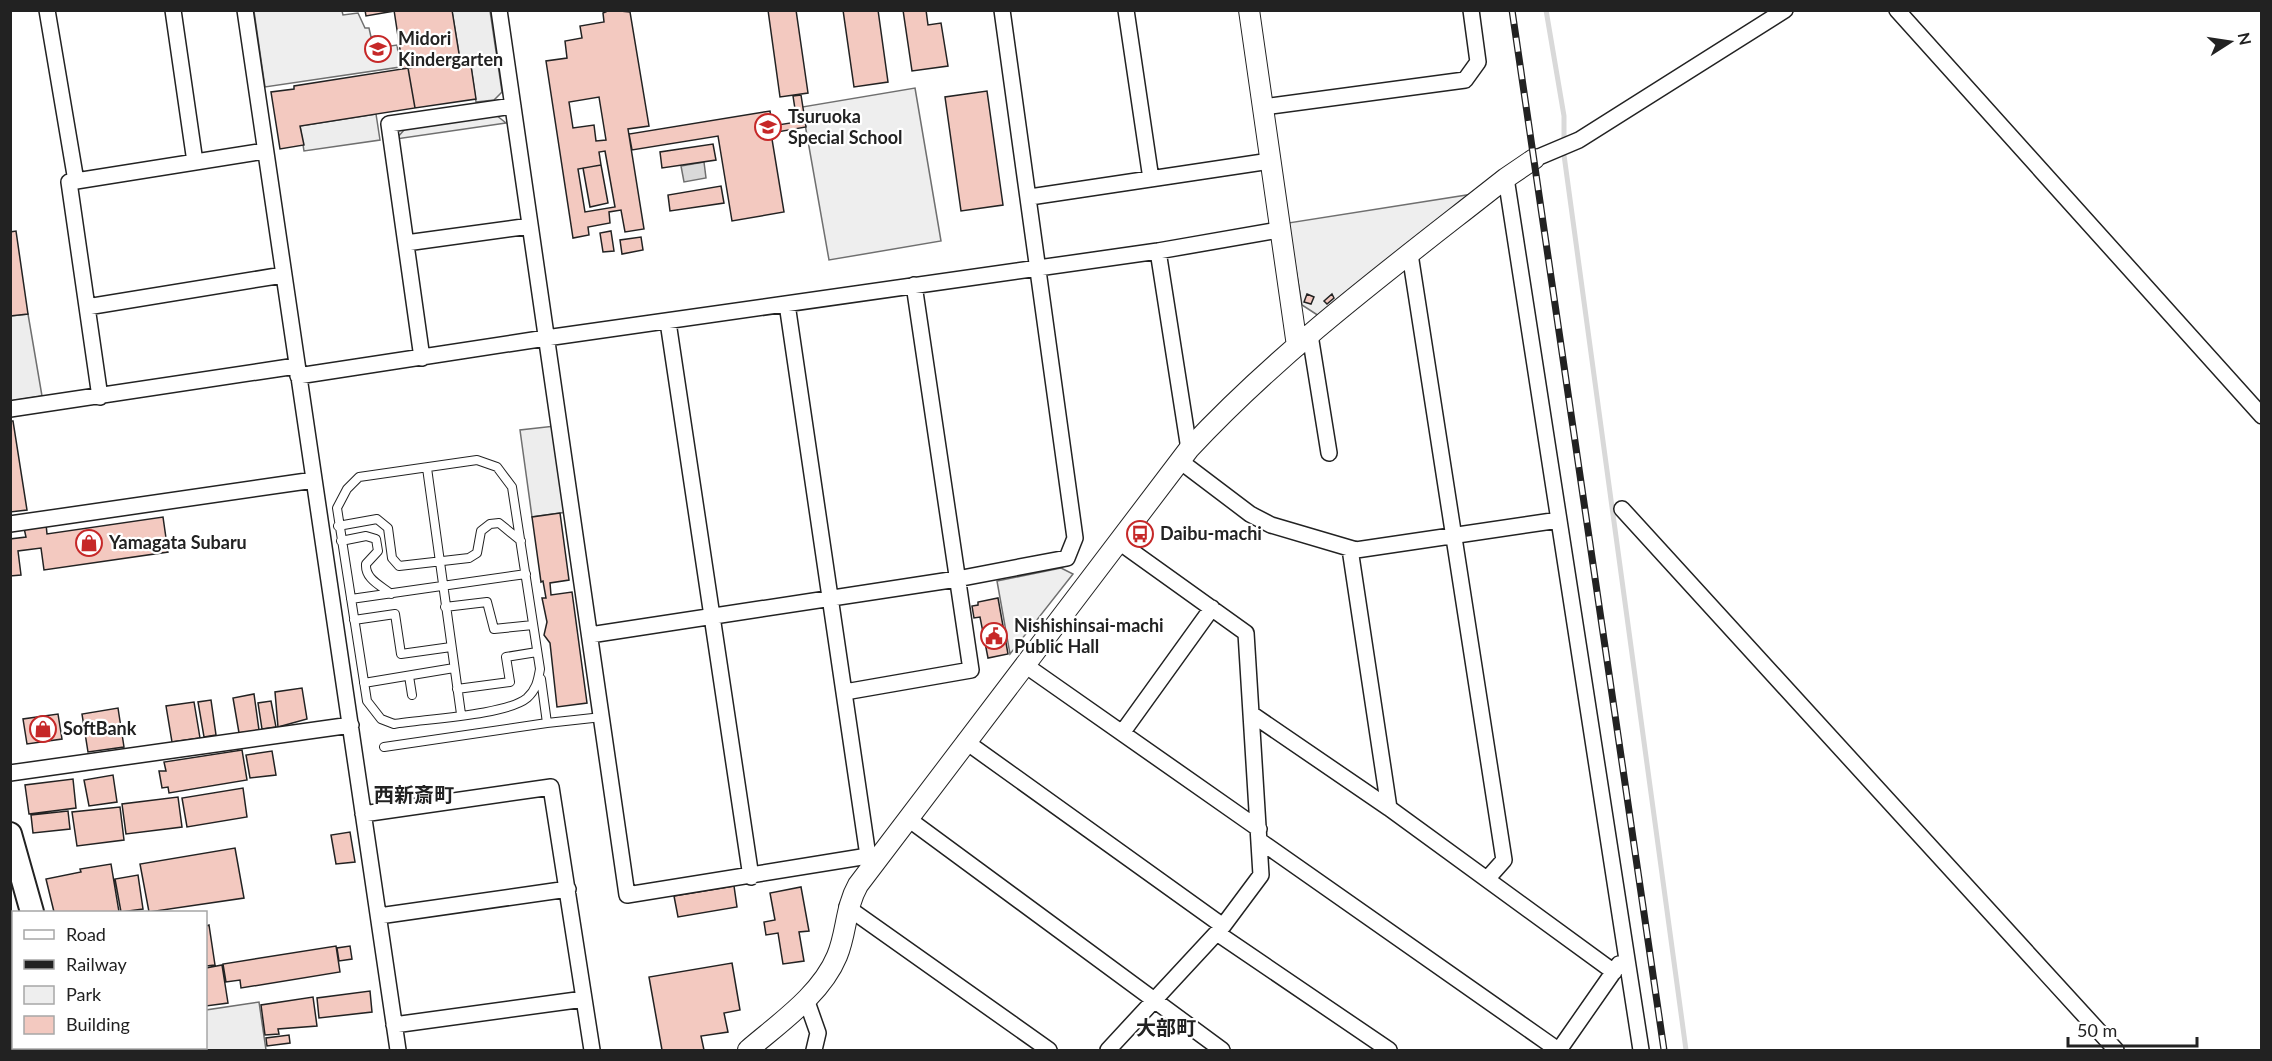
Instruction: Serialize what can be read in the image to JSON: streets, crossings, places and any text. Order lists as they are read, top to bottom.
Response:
{
  "districts": ["西新斎町", "大部町"],
  "places": {
    "school or university": ["Midori Kindergarten", "Tsuruoka Special School"],
    "bus stop": ["Daibu-machi"],
    "shop": ["Yamagata Subaru", "SoftBank"],
    "public building": ["Nishishinsai-machi Public Hall"]
  },
  "legend": [
    "Road",
    "Railway",
    "Park",
    "Building"
  ],
  "scale_bar": "50 m",
  "north": "right"
}
